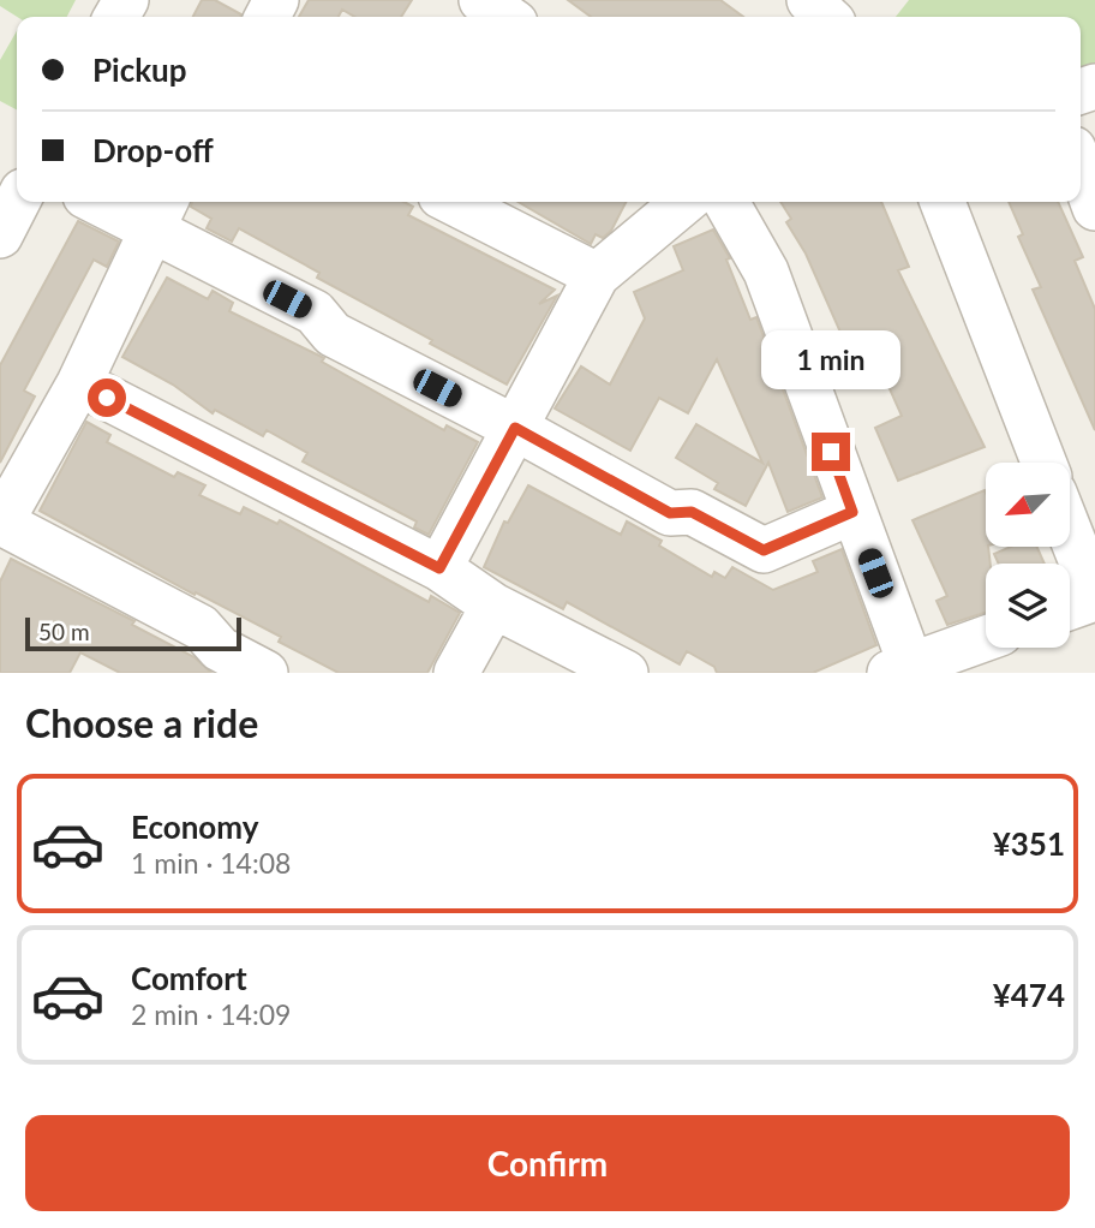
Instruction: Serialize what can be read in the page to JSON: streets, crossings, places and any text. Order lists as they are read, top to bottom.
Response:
{
  "scale_bar": "50 m",
  "north": "bottom left",
  "page": {
    "banner": ["Pickup", "Drop-off"],
    "bubble": "1 min",
    "scale": "50 m",
    "heading": "Choose a ride",
    "list": [
      {
        "name": "Economy",
        "note": "1 min · 14:08",
        "value": "¥351"
      },
      {
        "name": "Comfort",
        "note": "2 min · 14:09",
        "value": "¥474"
      }
    ],
    "buttons": "Confirm"
  }
}
